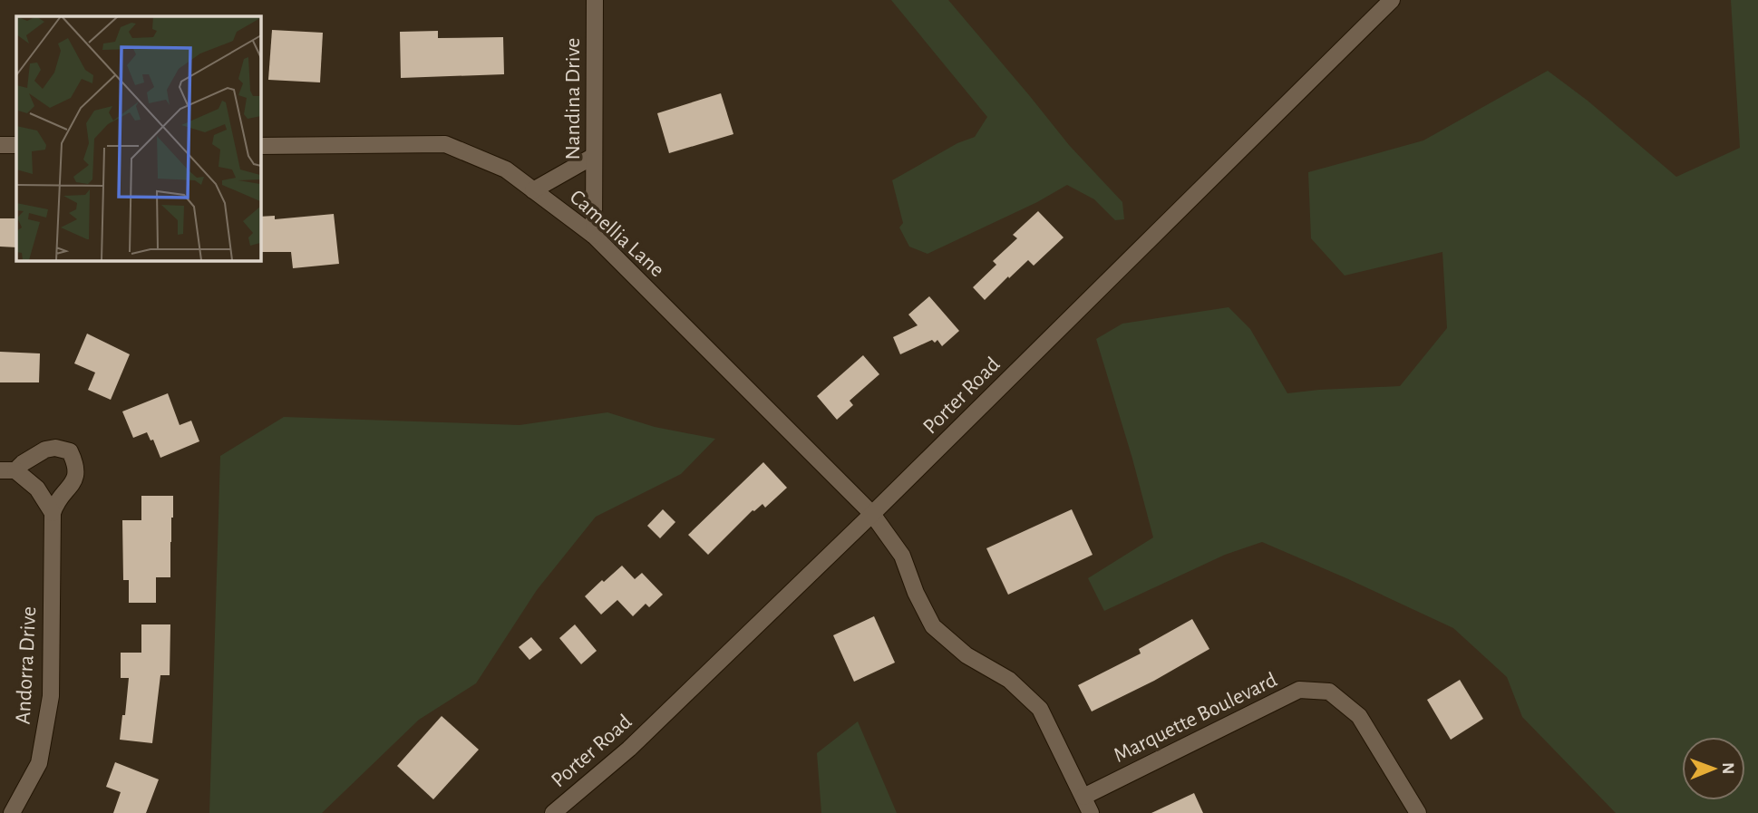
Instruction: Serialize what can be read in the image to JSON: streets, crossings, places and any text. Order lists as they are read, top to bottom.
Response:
{
  "streets": {
    "street": [
      "Nandina Drive",
      "Camellia Lane",
      "Porter Road",
      "Andorra Drive",
      "Marquette Boulevard"
    ]
  },
  "crossings": [
    ["Nandina Drive", "Camellia Lane"],
    ["Camellia Lane", "Porter Road"],
    ["Camellia Lane", "Marquette Boulevard"]
  ],
  "north": "right"
}
